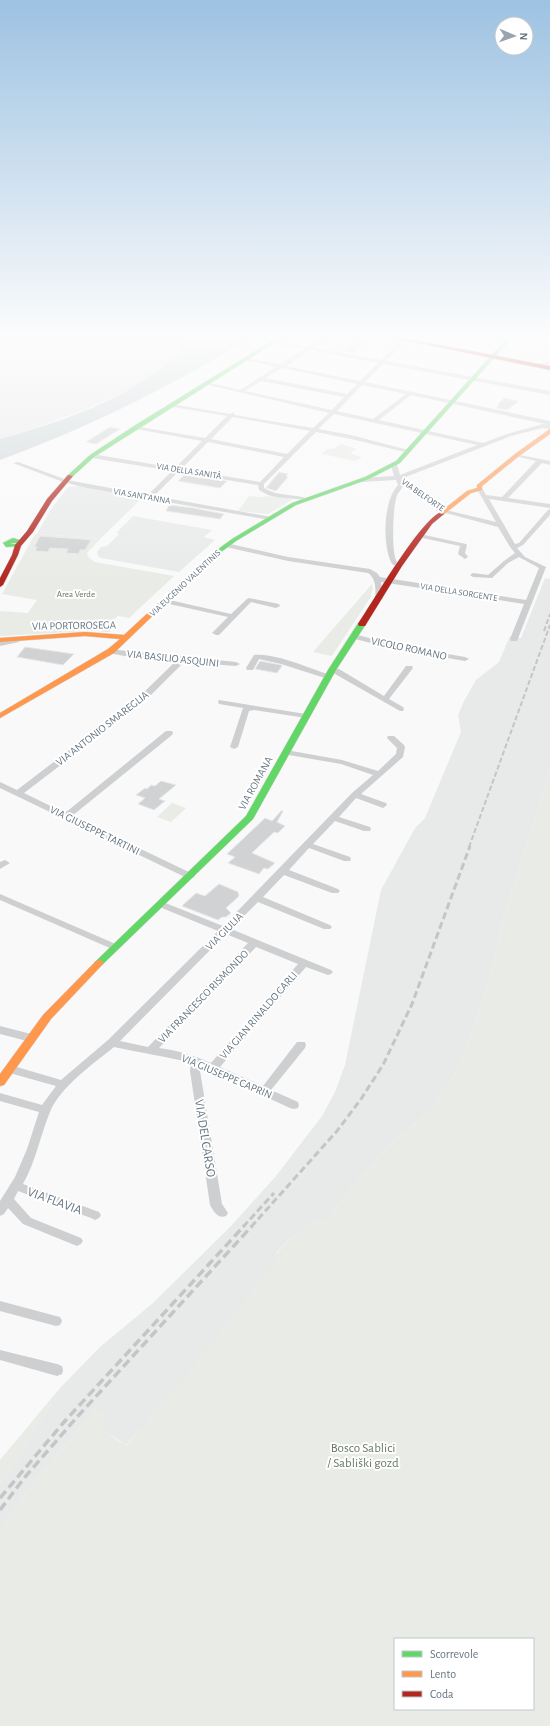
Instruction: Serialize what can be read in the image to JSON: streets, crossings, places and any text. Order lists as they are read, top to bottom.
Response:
{
  "streets": {
    "main road": ["VIA EUGENIO VALENTINIS", "VIA PORTOROSEGA", "VIA ROMANA"],
    "street": [
      "VIA DELLA SANITÀ",
      "VIA BELFORTE",
      "VIA SANT'ANNA",
      "VIA DELLA SORGENTE",
      "VICOLO ROMANO",
      "VIA BASILIO ASQUINI",
      "VIA ANTONIO SMAREGLIA",
      "VIA GIUSEPPE TARTINI",
      "VIA GIULIA",
      "VIA FRANCESCO RISMONDO",
      "VIA GIAN RINALDO CARLI",
      "VIA GIUSEPPE CAPRIN",
      "VIA DEL CARSO",
      "VIA FLAVIA"
    ]
  },
  "crossings": [
    ["VIA BELFORTE", "VIA EUGENIO VALENTINIS"],
    ["VIA BELFORTE", "VIA ROMANA"],
    ["VIA SANT'ANNA", "VIA EUGENIO VALENTINIS"],
    ["VIA EUGENIO VALENTINIS", "VIA PORTOROSEGA"],
    ["VIA EUGENIO VALENTINIS", "VIA BASILIO ASQUINI"],
    ["VIA DELLA SORGENTE", "VIA ROMANA"],
    ["VICOLO ROMANO", "VIA ROMANA"],
    ["VIA BASILIO ASQUINI", "VIA ANTONIO SMAREGLIA"],
    ["VIA ANTONIO SMAREGLIA", "VIA GIUSEPPE TARTINI"],
    ["VIA ROMANA", "VIA GIUSEPPE TARTINI"],
    ["VIA GIULIA", "VIA GIUSEPPE CAPRIN"],
    ["VIA GIULIA", "VIA FLAVIA"],
    ["VIA FRANCESCO RISMONDO", "VIA GIUSEPPE CAPRIN"],
    ["VIA GIAN RINALDO CARLI", "VIA GIUSEPPE CAPRIN"],
    ["VIA GIUSEPPE CAPRIN", "VIA DEL CARSO"]
  ],
  "parks": ["Area Verde", "Bosco Sablici / Sabliški gozd"],
  "legend": ["Scorrevole", "Lento", "Coda"],
  "north": "right"
}
